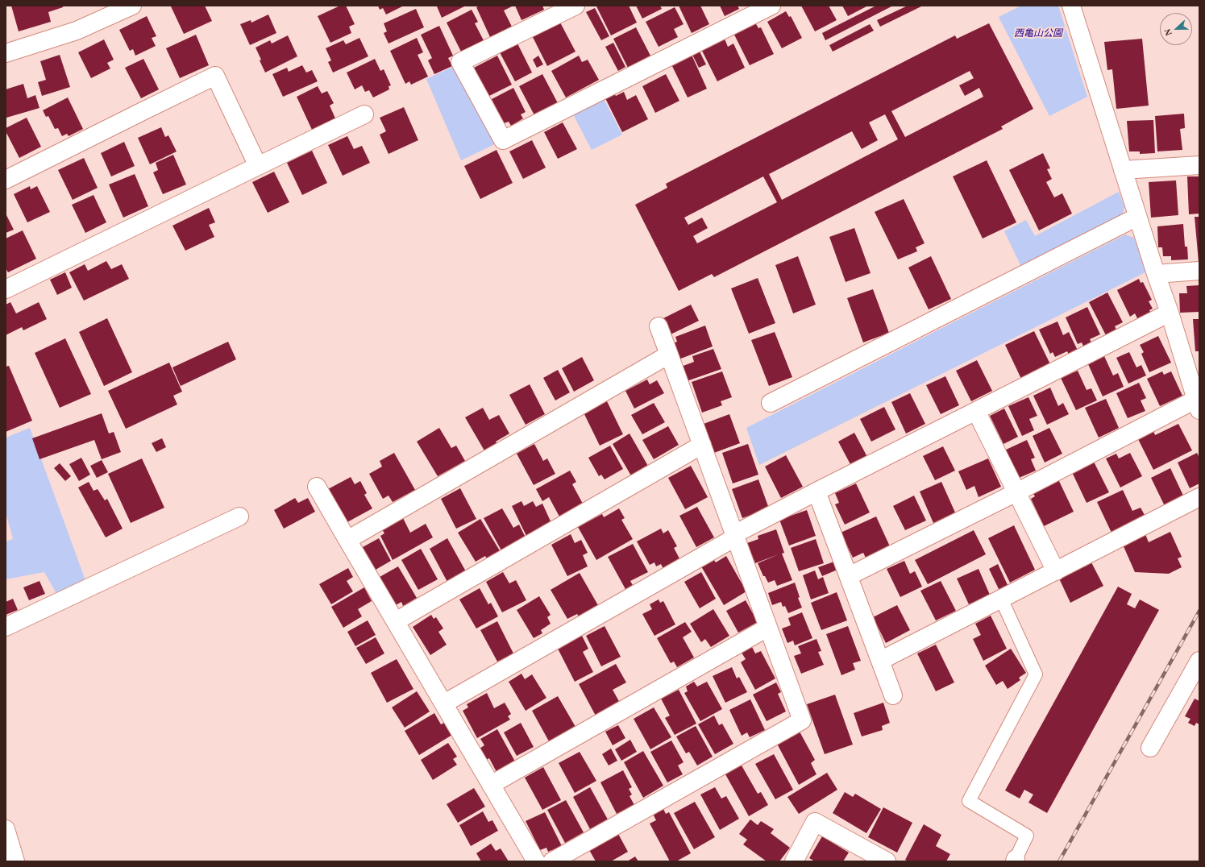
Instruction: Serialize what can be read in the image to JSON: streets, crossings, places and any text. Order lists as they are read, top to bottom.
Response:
{
  "parks": ["西亀山公園"],
  "north": "left"
}
